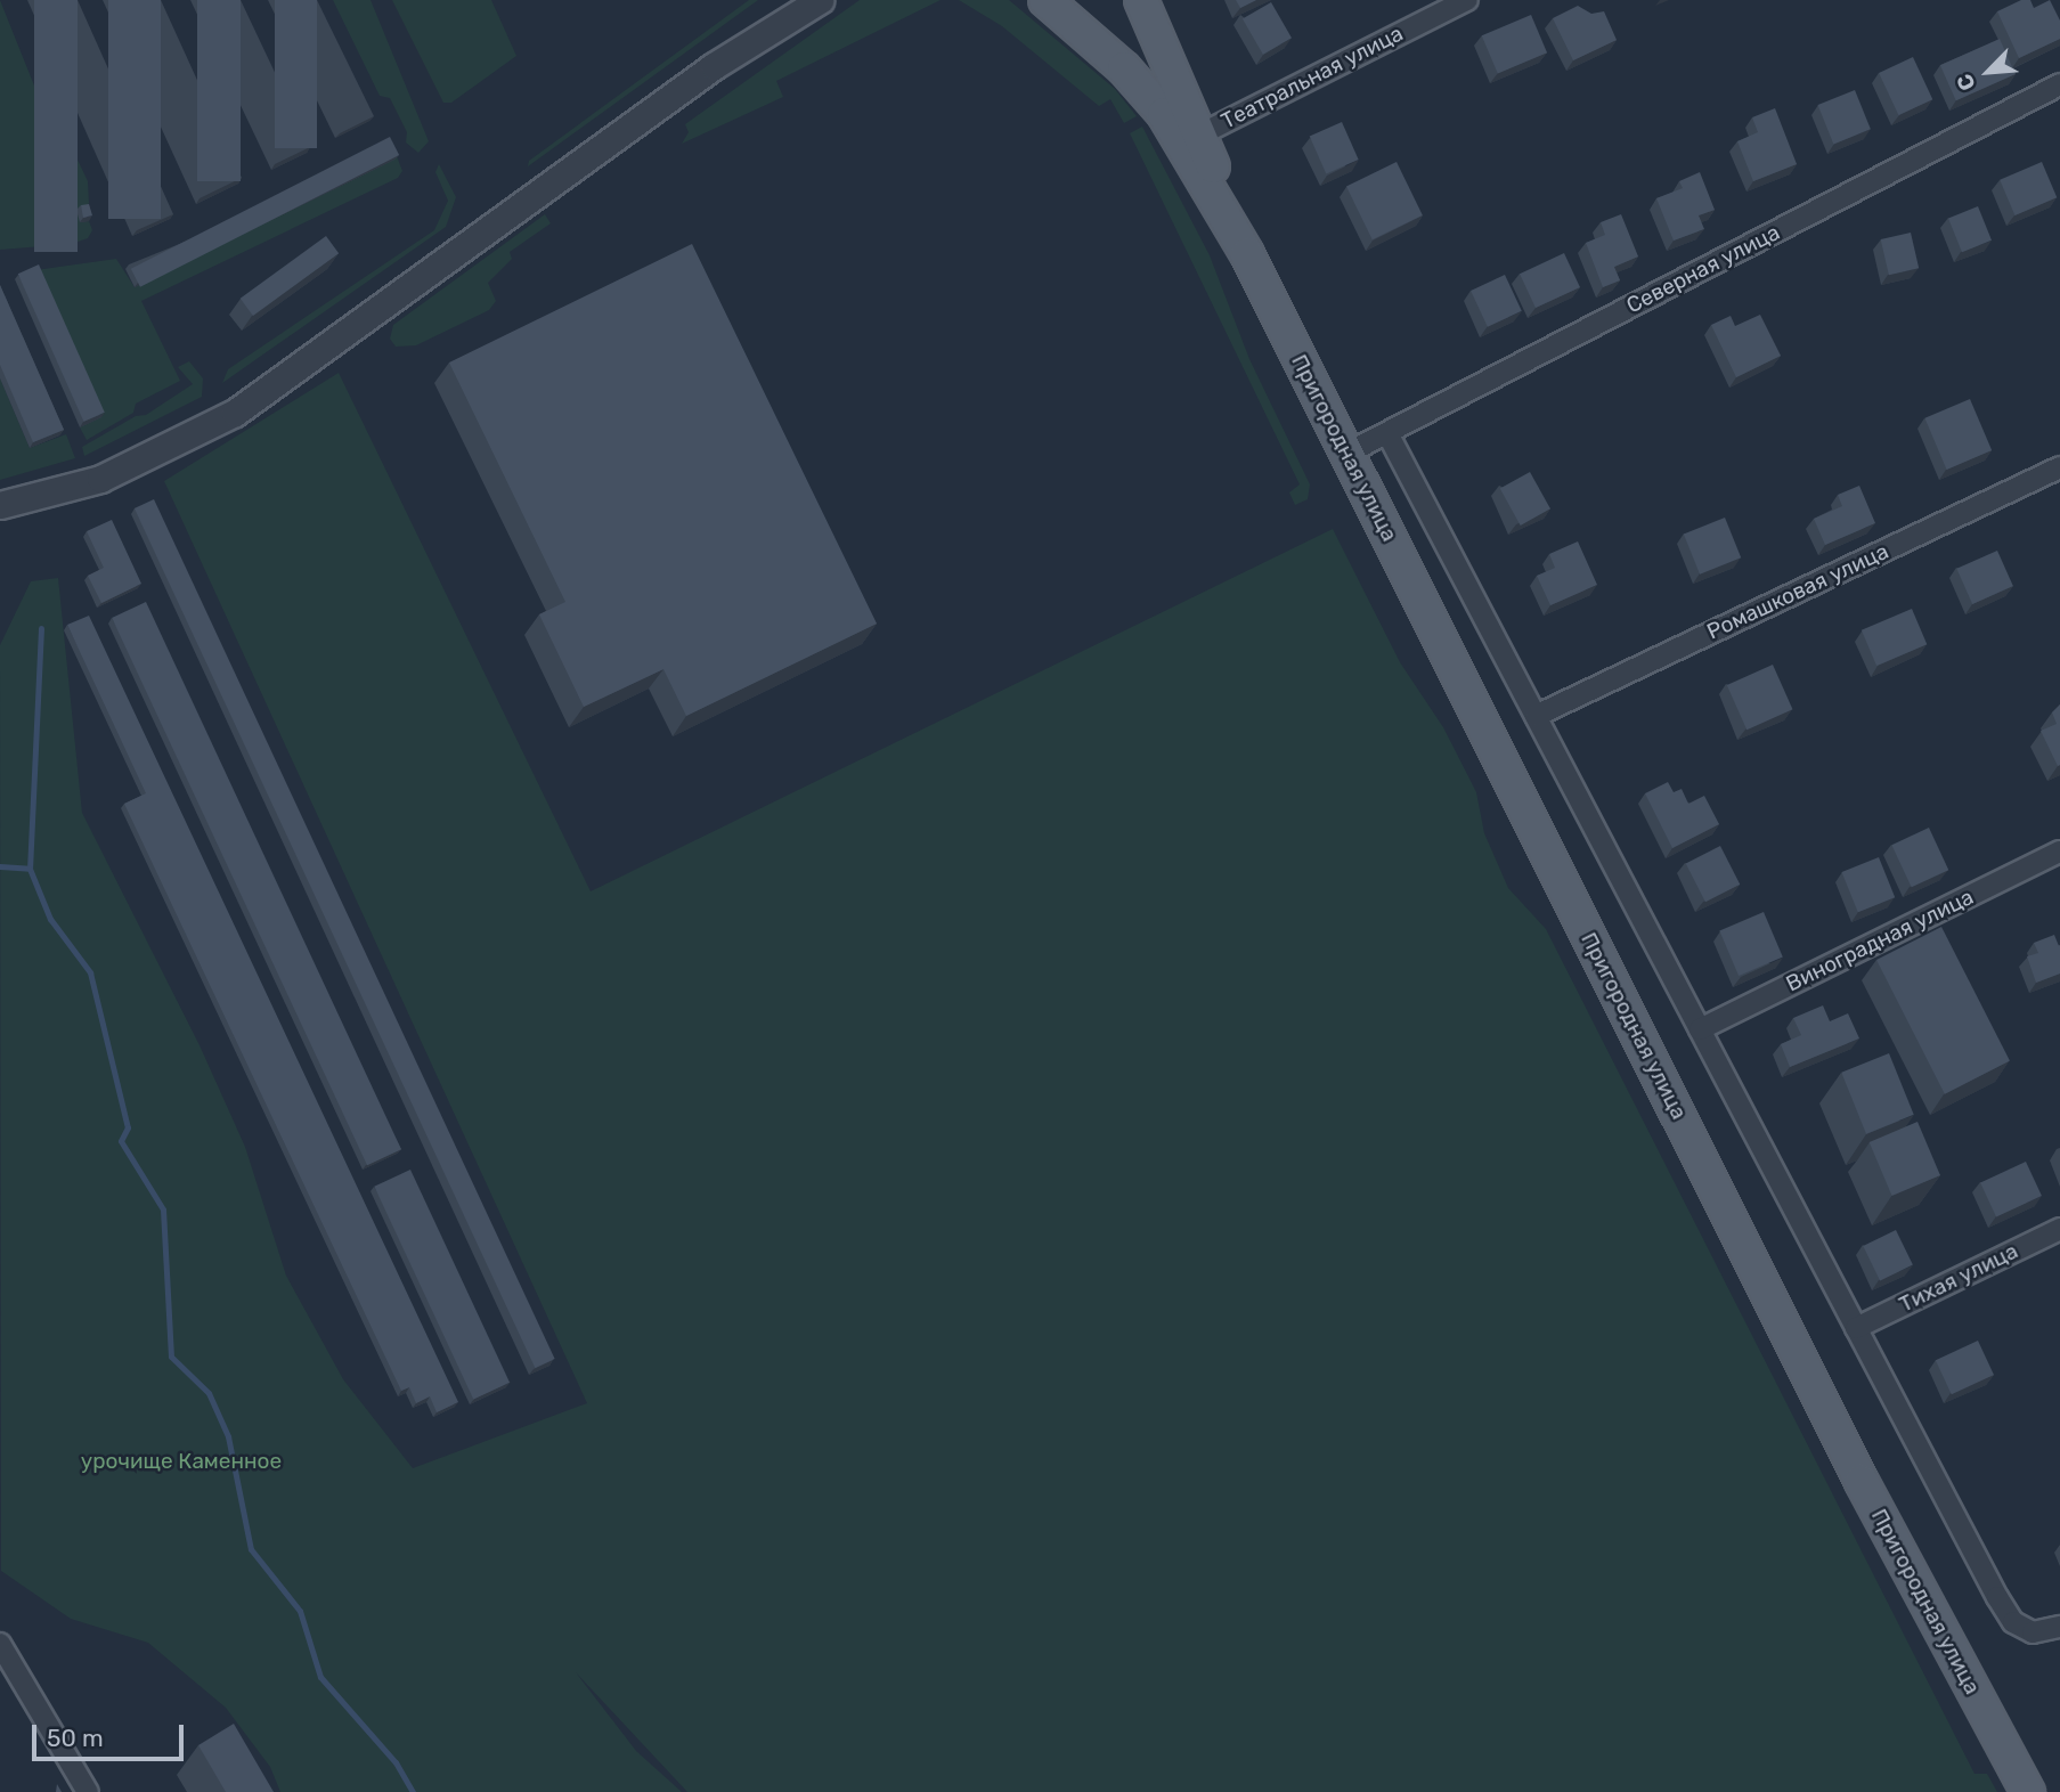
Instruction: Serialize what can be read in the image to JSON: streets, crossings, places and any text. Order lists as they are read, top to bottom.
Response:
{
  "streets": {
    "main road": ["Пригородная улица"],
    "street": [
      "Театральная улица",
      "Северная улица",
      "Ромашковая улица",
      "Виноградная улица",
      "Тихая улица"
    ]
  },
  "crossings": [
    ["Театральная улица", "Пригородная улица"],
    ["Северная улица", "Пригородная улица"],
    ["Пригородная улица", "Ромашковая улица"],
    ["Пригородная улица", "Виноградная улица"],
    ["Пригородная улица", "Тихая улица"]
  ],
  "parks": ["урочище Каменное"],
  "scale_bar": "50 m",
  "north": "bottom left"
}
